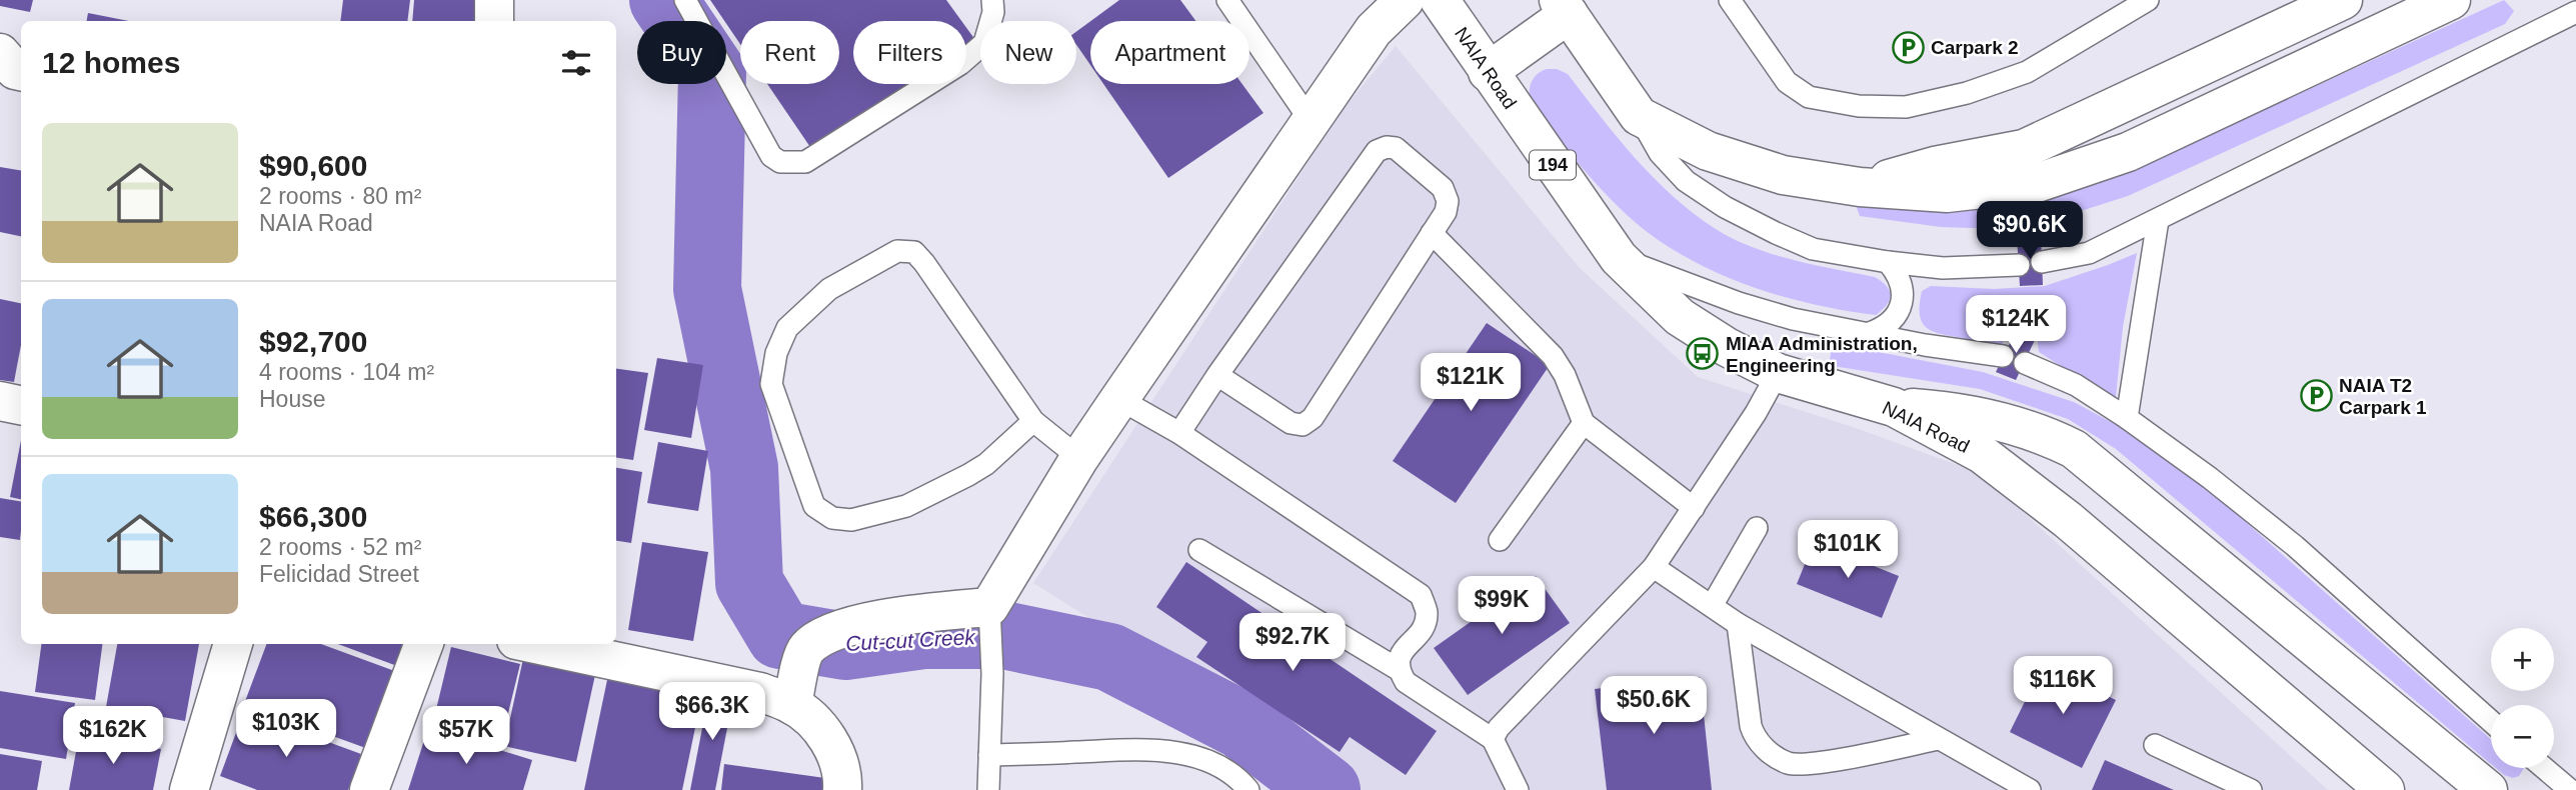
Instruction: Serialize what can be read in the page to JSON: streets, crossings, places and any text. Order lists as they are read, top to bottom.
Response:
{
  "streets": {
    "main road": ["NAIA Road", "194"]
  },
  "water": ["Cut-cut Creek"],
  "places": {
    "parking": ["Carpark 2", "NAIA T2 Carpark 1"],
    "bus stop": ["MIAA Administration, Engineering"]
  },
  "page": {
    "chip": [
      "Buy",
      "Rent",
      "Filters",
      "New",
      "Apartment"
    ],
    "heading": "12 homes",
    "list": [
      {
        "name": "$90,600",
        "note": "2 rooms · 80 m² · NAIA Road"
      },
      {
        "name": "$92,700",
        "note": "4 rooms · 104 m² · House"
      },
      {
        "name": "$66,300",
        "note": "2 rooms · 52 m² · Felicidad Street"
      }
    ],
    "price": [
      "$90.6K",
      "$124K",
      "$121K",
      "$101K",
      "$99K",
      "$92.7K",
      "$116K",
      "$50.6K",
      "$66.3K",
      "$103K",
      "$162K",
      "$57K"
    ],
    "map_buttons": ["+", "−"]
  }
}
